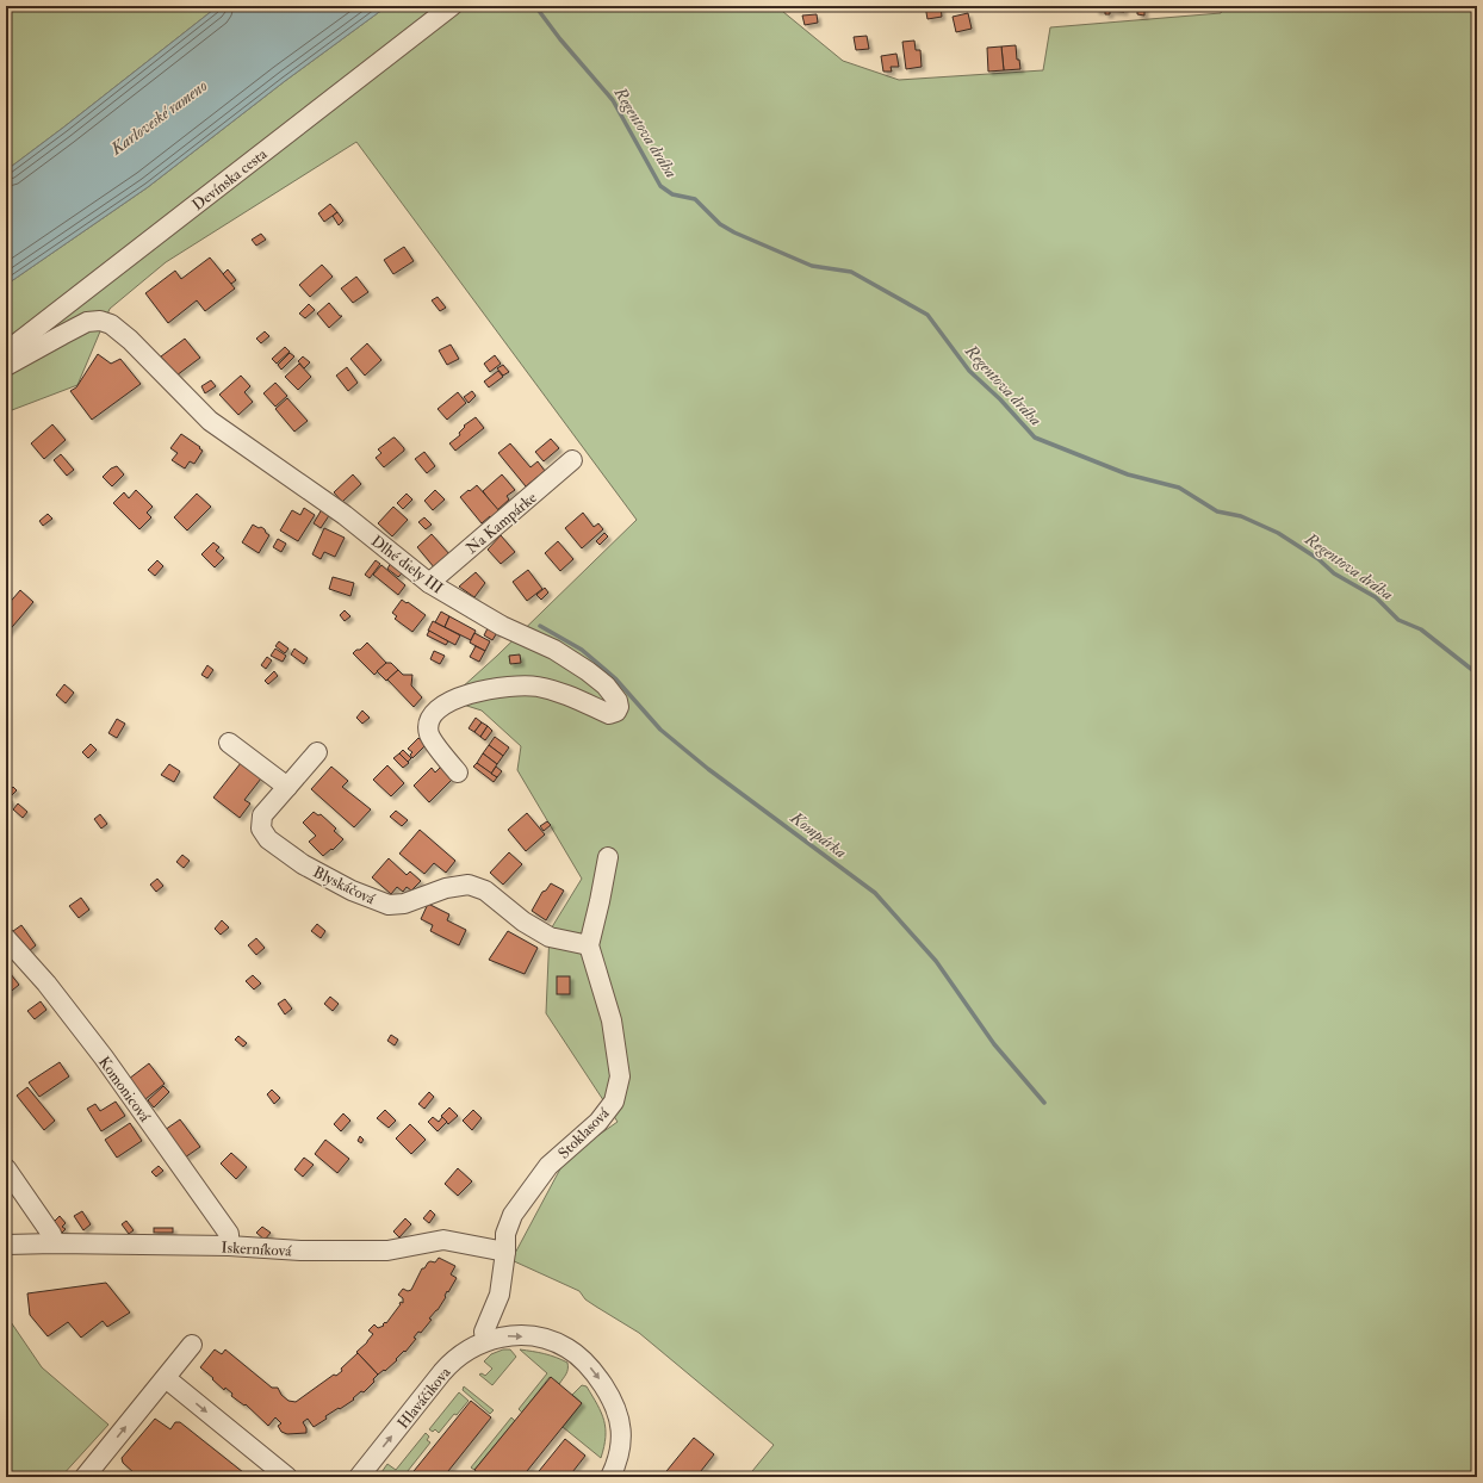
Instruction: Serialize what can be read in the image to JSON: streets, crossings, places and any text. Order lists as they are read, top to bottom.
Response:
{
  "streets": {
    "street": [
      "Devínska cesta",
      "Na Kampárke",
      "Dlhé diely III",
      "Blyskáčová",
      "Komonicová",
      "Stoklasová",
      "Iskerníková",
      "Hlaváčikova"
    ]
  },
  "crossings": [
    ["Na Kampárke", "Dlhé diely III"],
    ["Blyskáčová", "Stoklasová"],
    ["Komonicová", "Iskerníková"],
    ["Stoklasová", "Iskerníková"],
    ["Stoklasová", "Hlaváčikova"]
  ],
  "water": ["Karloveské rameno", "Regentova dráha", "Kompárka"]
}
